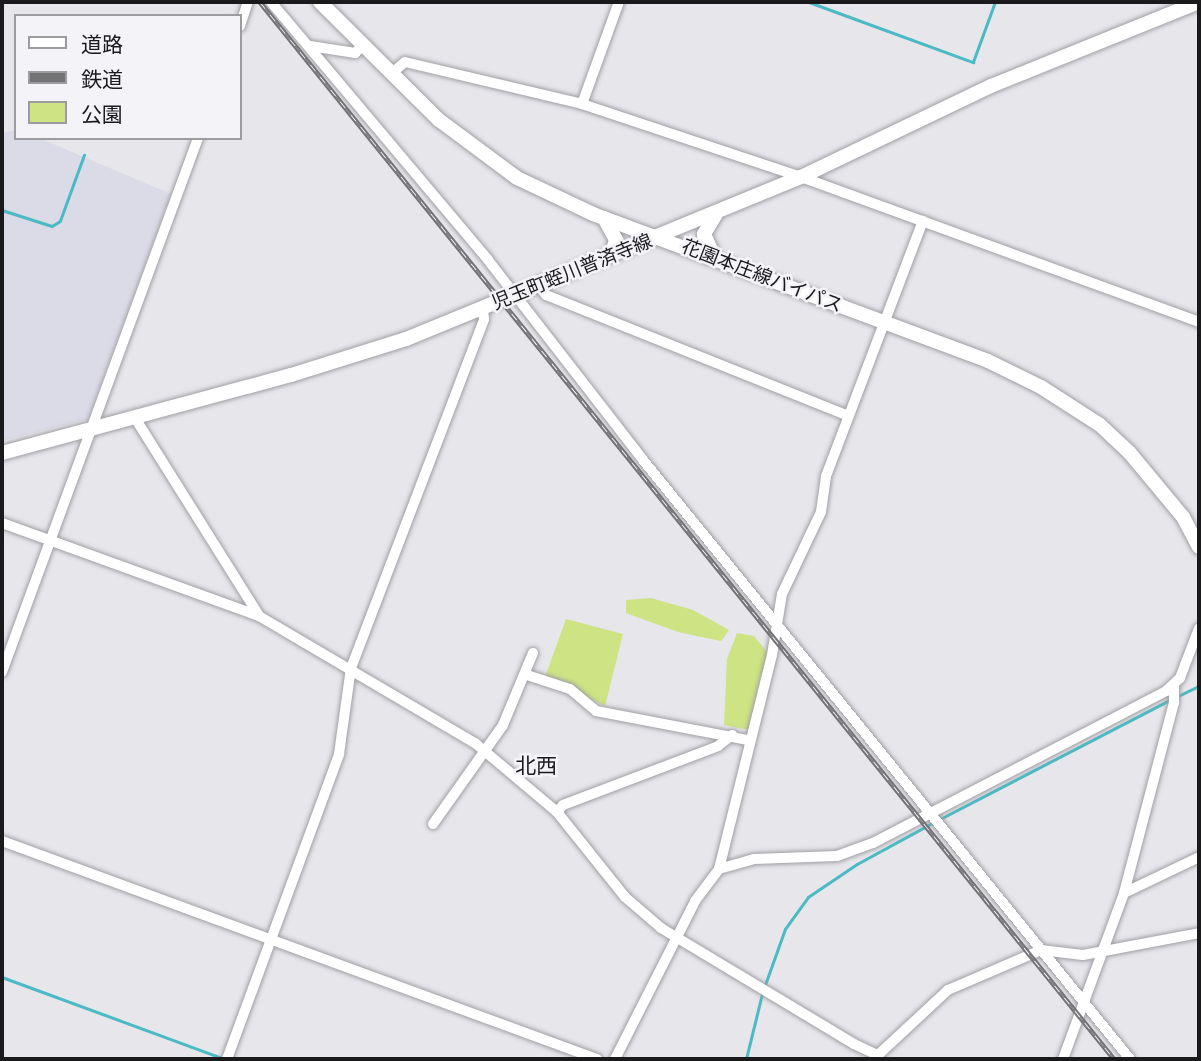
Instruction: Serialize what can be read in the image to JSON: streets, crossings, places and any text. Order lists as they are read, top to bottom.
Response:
{
  "streets": {
    "main road": ["児玉町蛭川普済寺線", "花園本庄線バイパス"]
  },
  "crossings": [
    ["児玉町蛭川普済寺線", "花園本庄線バイパス"]
  ],
  "districts": ["北西"],
  "legend": ["道路", "鉄道", "公園"]
}
